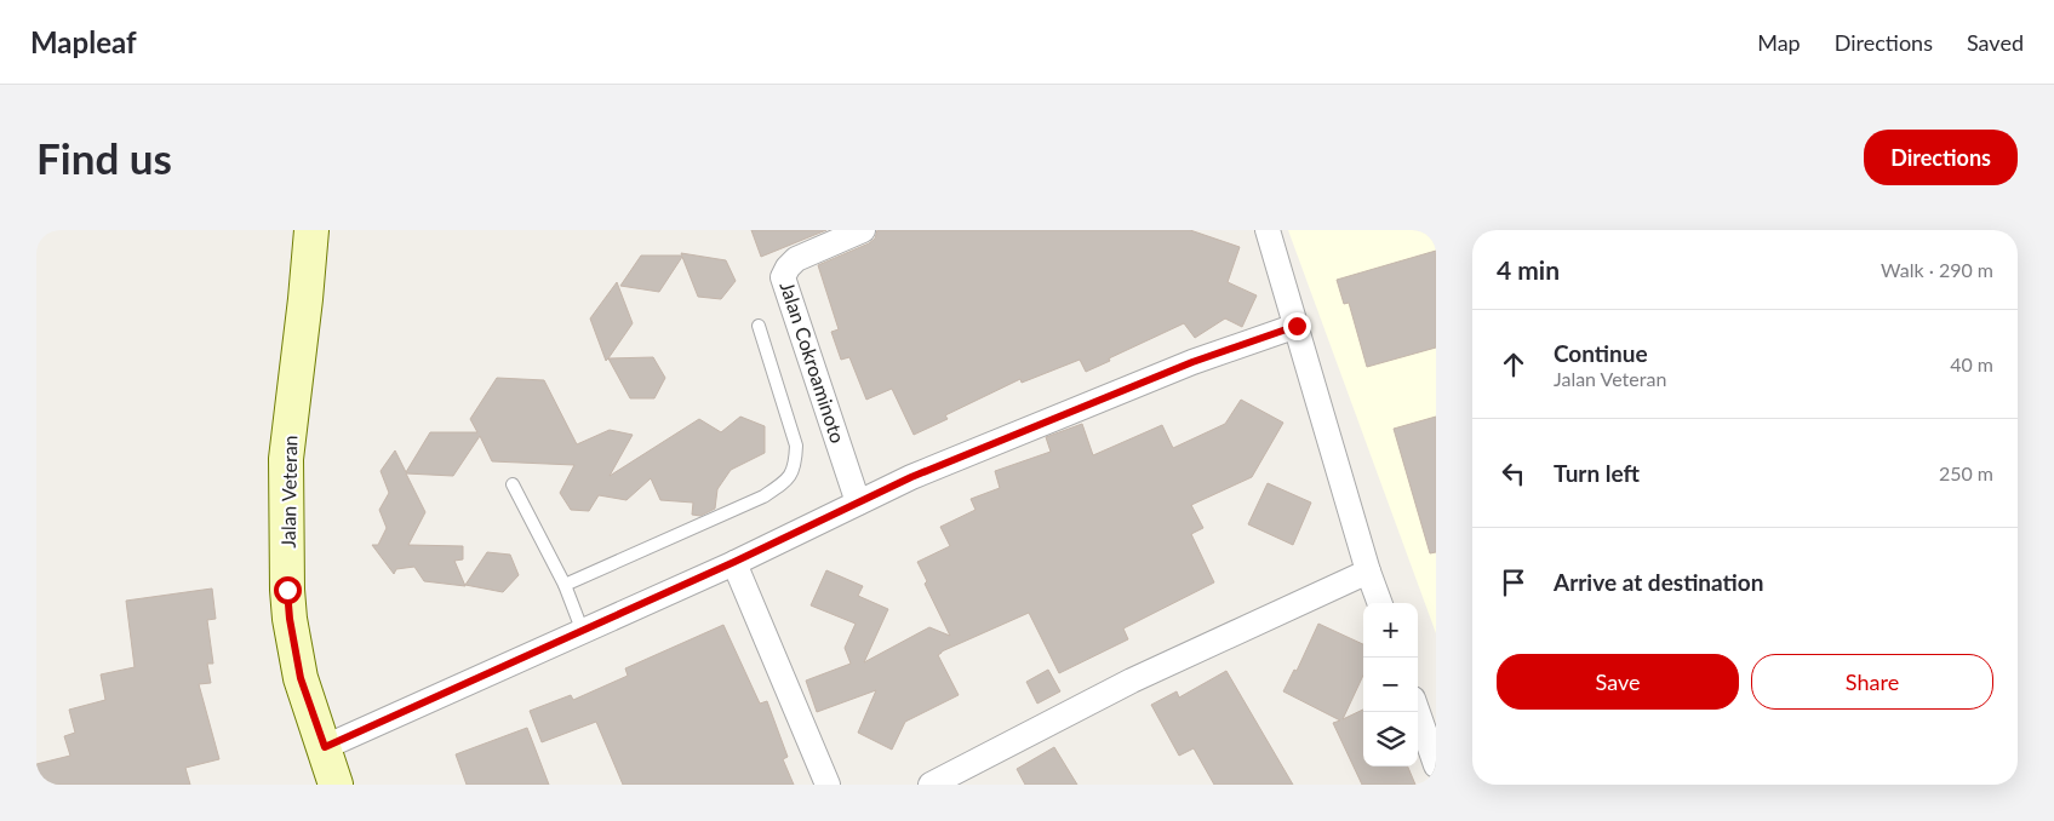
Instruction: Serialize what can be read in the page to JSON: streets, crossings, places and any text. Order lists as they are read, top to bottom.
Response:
{
  "streets": {
    "main road": ["Jalan Veteran"],
    "street": ["Jalan Cokroaminoto"]
  },
  "page": {
    "header": "Mapleaf",
    "nav": ["Map", "Directions", "Saved"],
    "buttons": [
      "Directions",
      ["Save", "Share"]
    ],
    "title": "Find us",
    "heading": ["4 min", "Walk · 290 m"],
    "list": [
      ["Continue", "Jalan Veteran", "40 m"],
      ["Turn left", "250 m"],
      "Arrive at destination"
    ],
    "map_buttons": ["+", "−"]
  }
}
